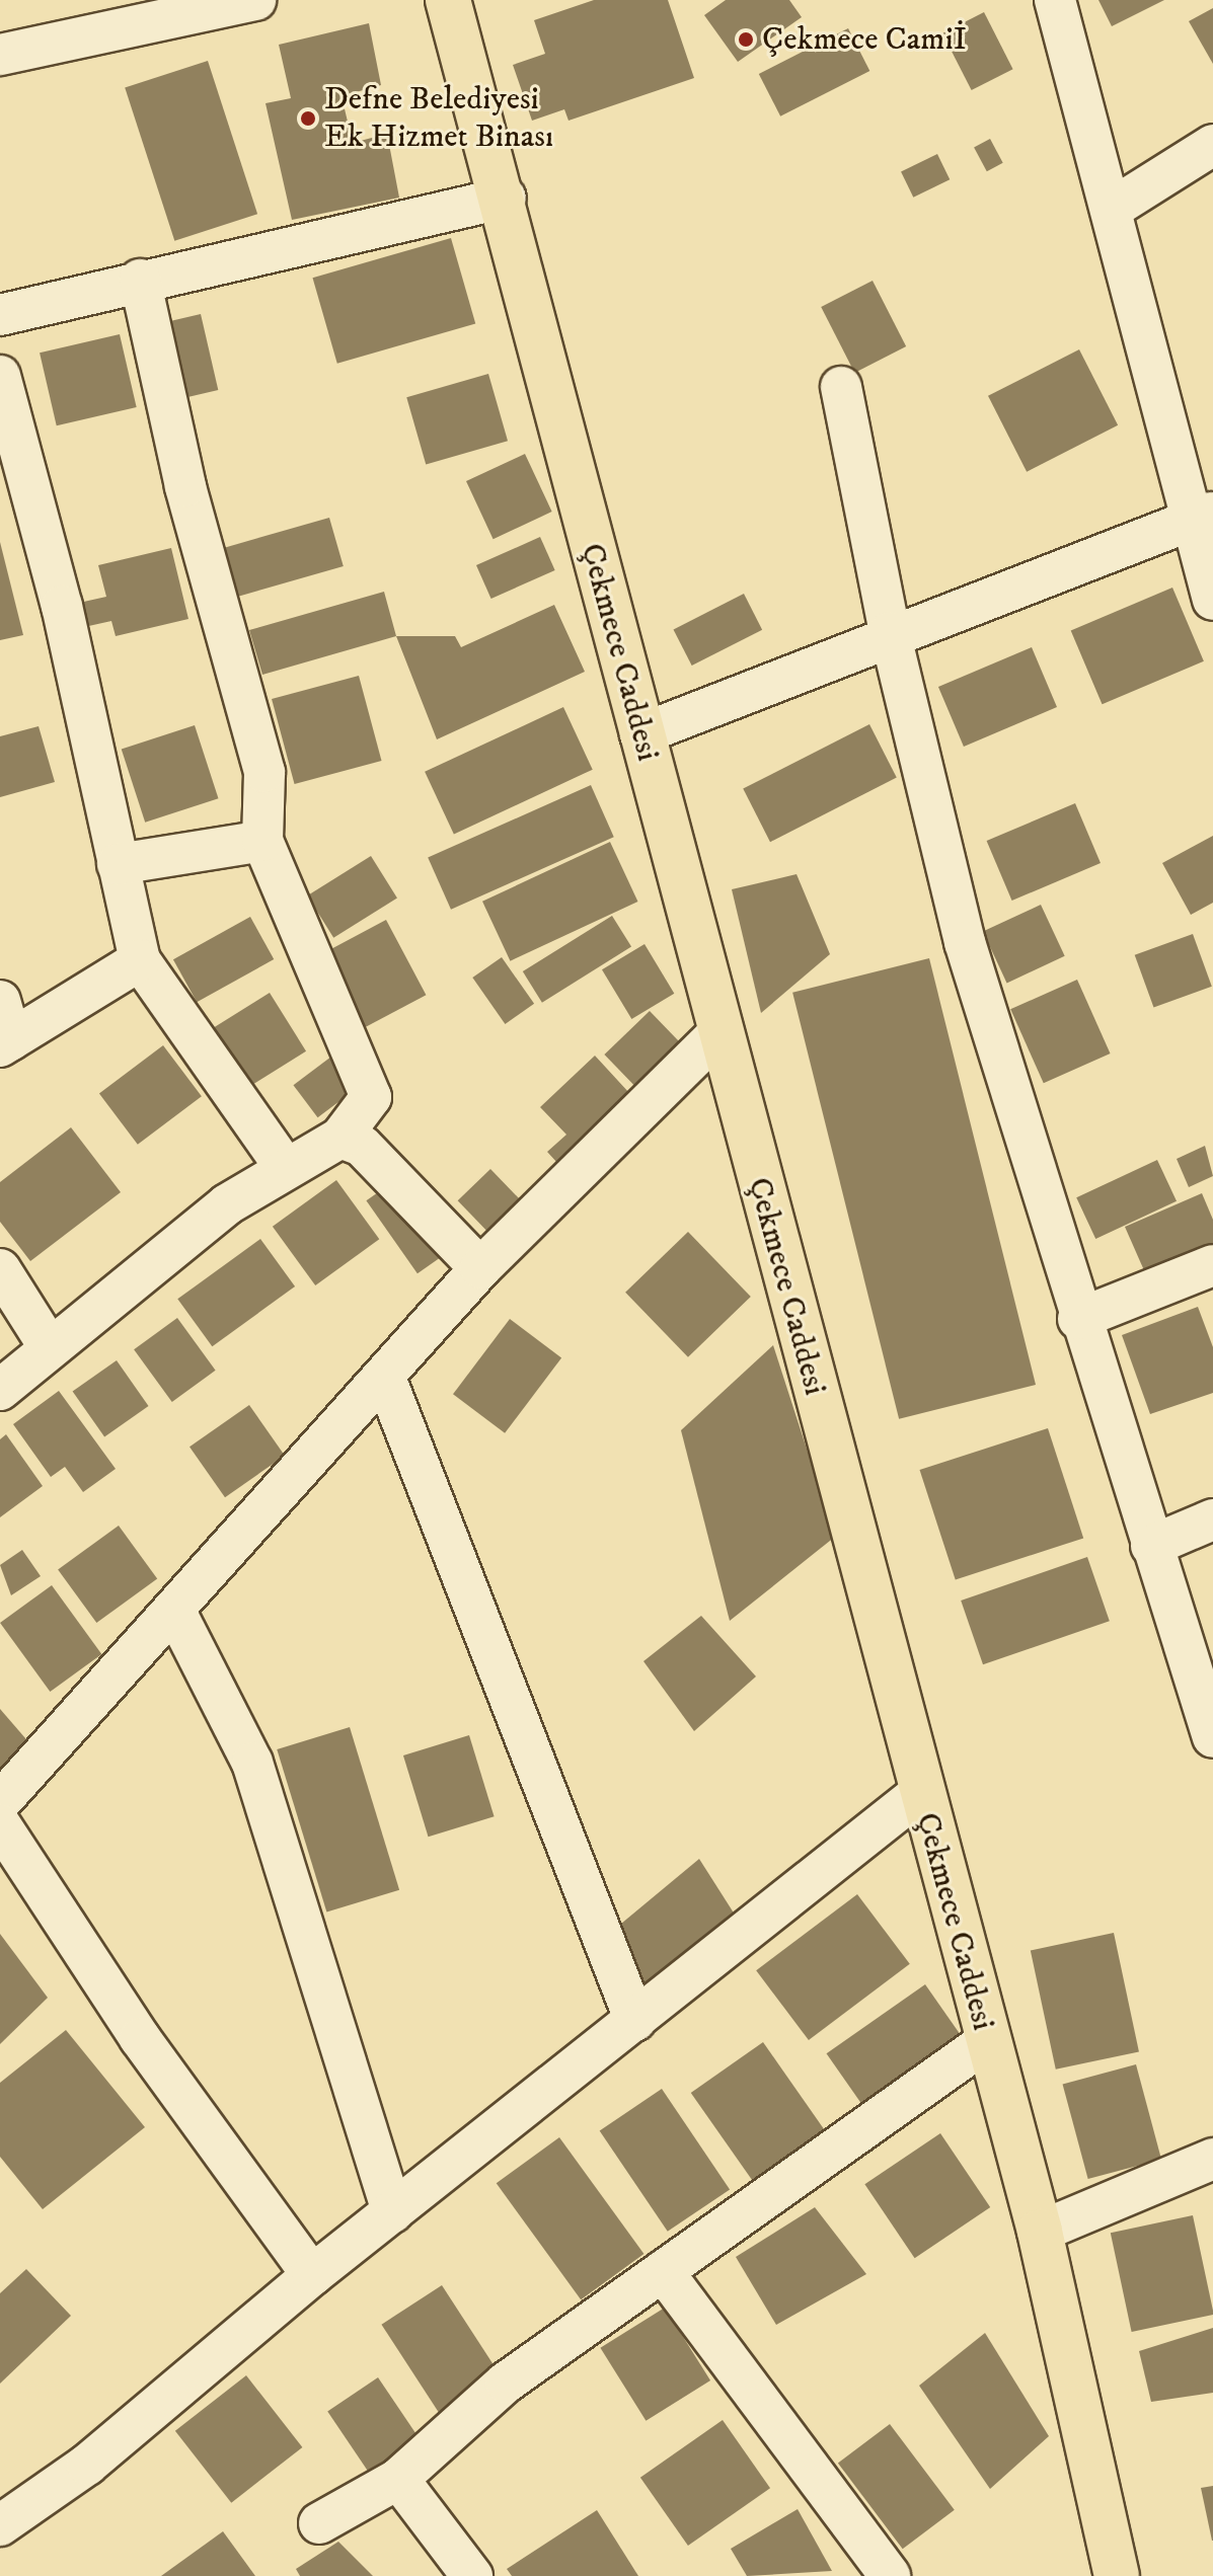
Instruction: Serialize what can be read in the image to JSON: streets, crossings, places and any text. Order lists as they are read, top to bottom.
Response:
{
  "streets": {
    "main road": ["Çekmece Caddesi"]
  },
  "places": ["Çekmece Camiİ", "Defne Belediyesi Ek Hizmet Binası"]
}
